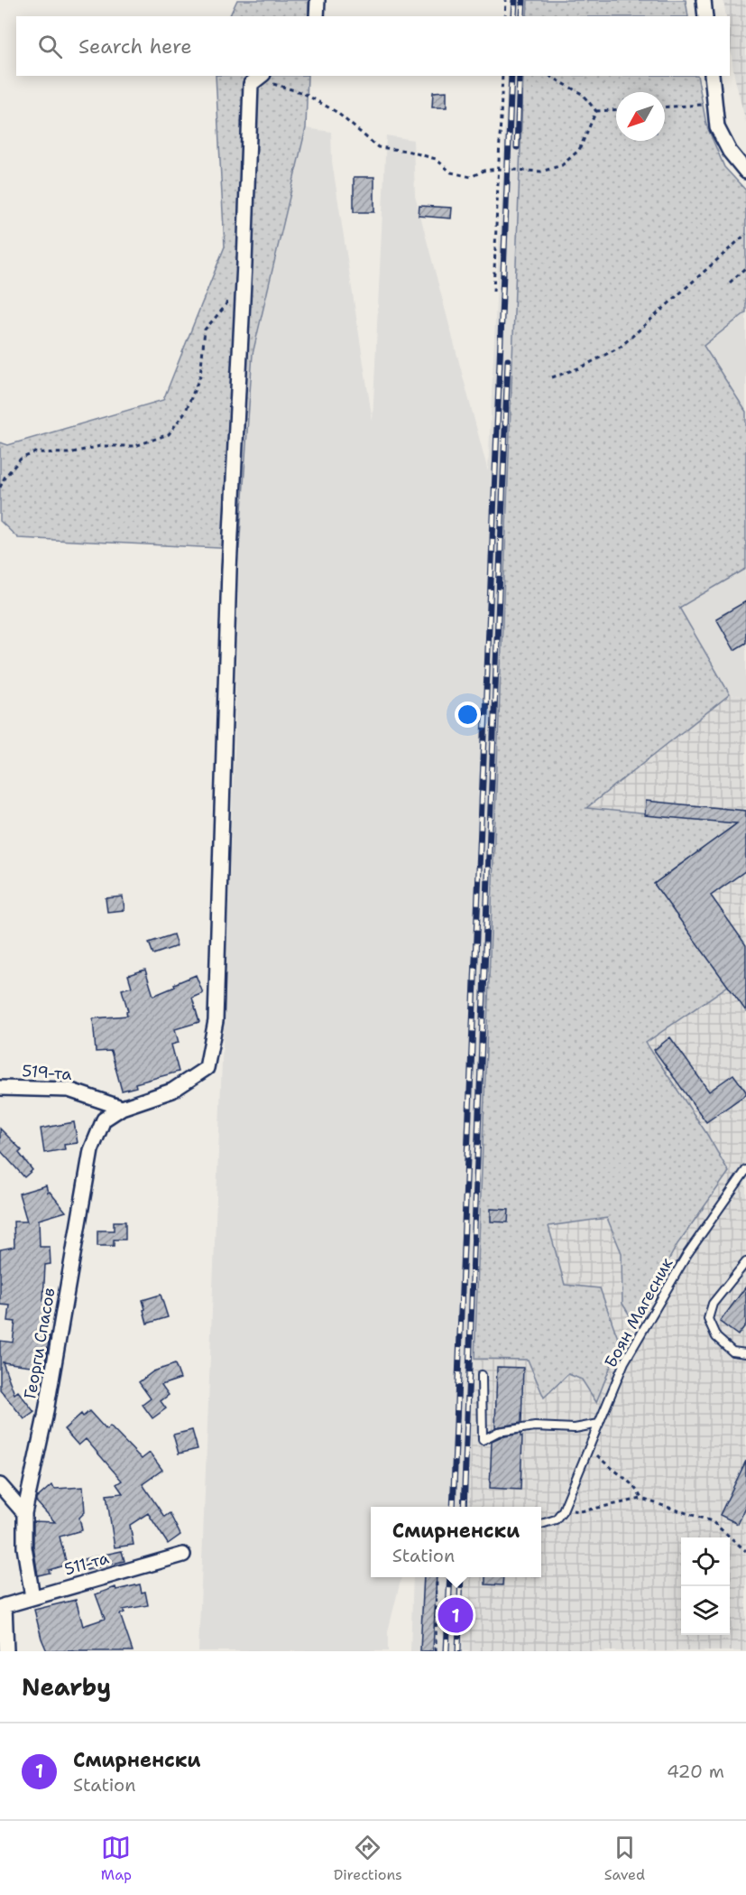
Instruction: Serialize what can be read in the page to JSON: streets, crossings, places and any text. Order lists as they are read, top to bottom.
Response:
{
  "streets": {
    "street": ["519-та", "Георги Спасов", "511-та"],
    "lane": ["Боян Магесник"]
  },
  "crossings": [
    ["519-та", "Георги Спасов"],
    ["Георги Спасов", "511-та"]
  ],
  "north": "bottom left",
  "page": {
    "search": "Search here",
    "popup": ["Смирненски", "Station"],
    "pins": "1",
    "heading": "Nearby",
    "list": [
      {
        "mark": "1",
        "name": "Смирненски",
        "note": "Station",
        "value": "420 m"
      }
    ],
    "nav": ["Map", "Directions", "Saved"]
  }
}
